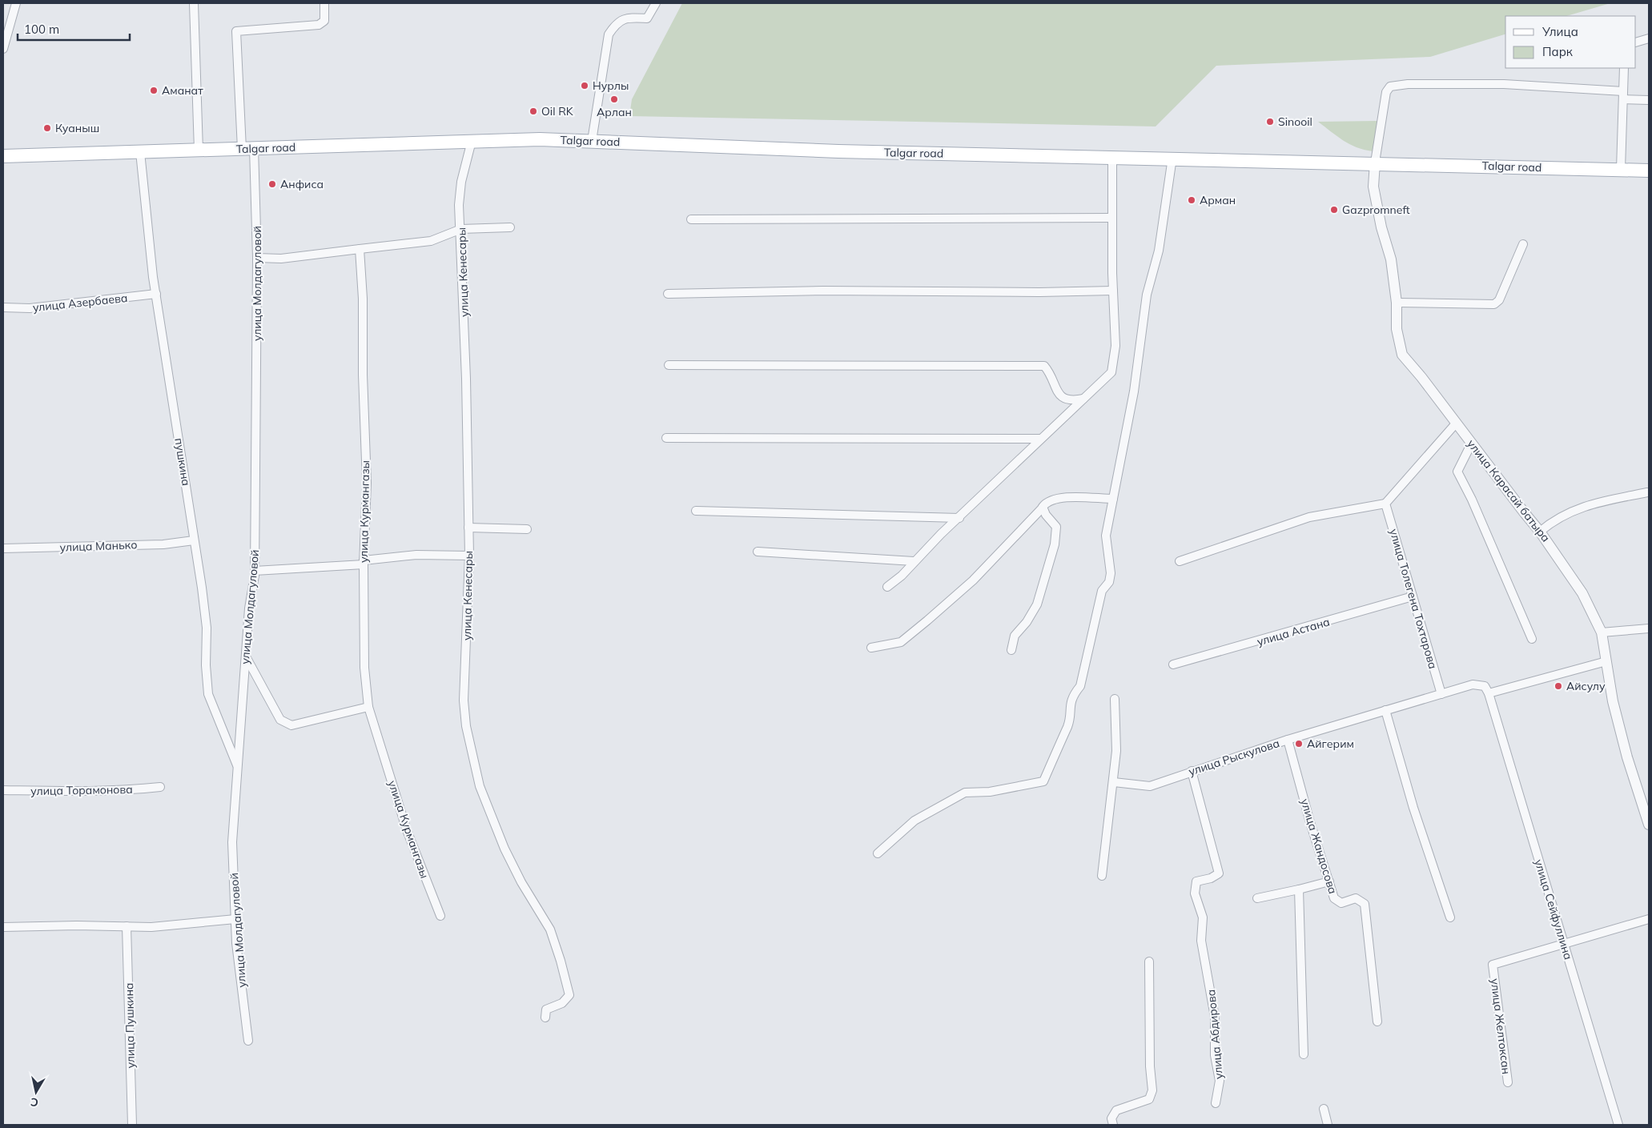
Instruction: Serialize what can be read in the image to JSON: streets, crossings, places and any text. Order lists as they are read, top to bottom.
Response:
{
  "streets": {
    "main road": ["Talgar road"],
    "street": [
      "улица Кенесары",
      "улица Молдагуловой",
      "улица Азербаева",
      "пушкина",
      "улица Карасай батыра",
      "улица Курмангазы",
      "улица Манько",
      "улица Толегена Тохтарова",
      "улица Астана",
      "улица Рыскулова",
      "улица Торамонова",
      "улица Жандосова",
      "улица Сейфуллина",
      "улица Пушкина",
      "улица Желтоксан",
      "улица Абдирова"
    ]
  },
  "crossings": [
    ["Talgar road", "улица Кенесары"],
    ["Talgar road", "улица Молдагуловой"],
    ["Talgar road", "пушкина"],
    ["Talgar road", "улица Карасай батыра"],
    ["улица Молдагуловой", "пушкина"],
    ["улица Азербаева", "пушкина"],
    ["пушкина", "улица Манько"],
    ["улица Толегена Тохтарова", "улица Астана"],
    ["улица Толегена Тохтарова", "улица Рыскулова"],
    ["улица Рыскулова", "улица Жандосова"],
    ["улица Рыскулова", "улица Сейфуллина"],
    ["улица Рыскулова", "улица Абдирова"],
    ["улица Сейфуллина", "улица Желтоксан"]
  ],
  "places": [
    "Нурлы",
    "Аманат",
    "Арлан",
    "Oil RK",
    "Sinooil",
    "Куаныш",
    "Анфиса",
    "Арман",
    "Gazpromneft",
    "Айсулу",
    "Айгерим"
  ],
  "legend": ["Улица", "Парк"],
  "scale_bar": "100 m",
  "north": "bottom"
}
